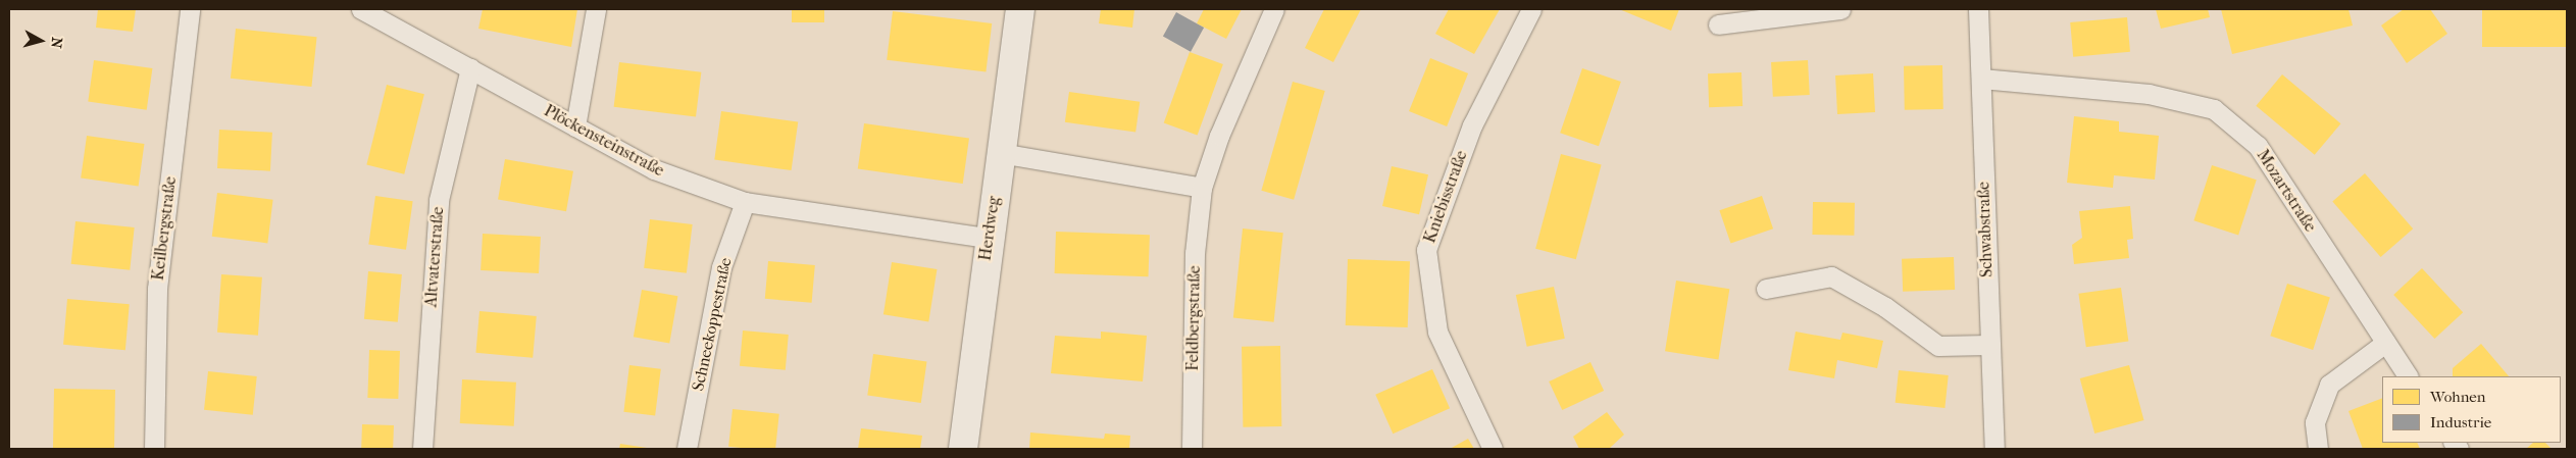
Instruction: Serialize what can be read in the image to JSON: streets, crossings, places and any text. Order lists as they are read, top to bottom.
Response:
{
  "streets": {
    "street": [
      "Plöckensteinstraße",
      "Mozartstraße",
      "Kniebisstraße",
      "Keilbergstraße",
      "Herdweg",
      "Schwabstraße",
      "Altvaterstraße",
      "Feldbergstraße",
      "Schneekoppestraße"
    ]
  },
  "crossings": [
    ["Plöckensteinstraße", "Herdweg"],
    ["Plöckensteinstraße", "Altvaterstraße"],
    ["Plöckensteinstraße", "Schneekoppestraße"],
    ["Mozartstraße", "Schwabstraße"]
  ],
  "legend": ["Wohnen", "Industrie"],
  "north": "right"
}
